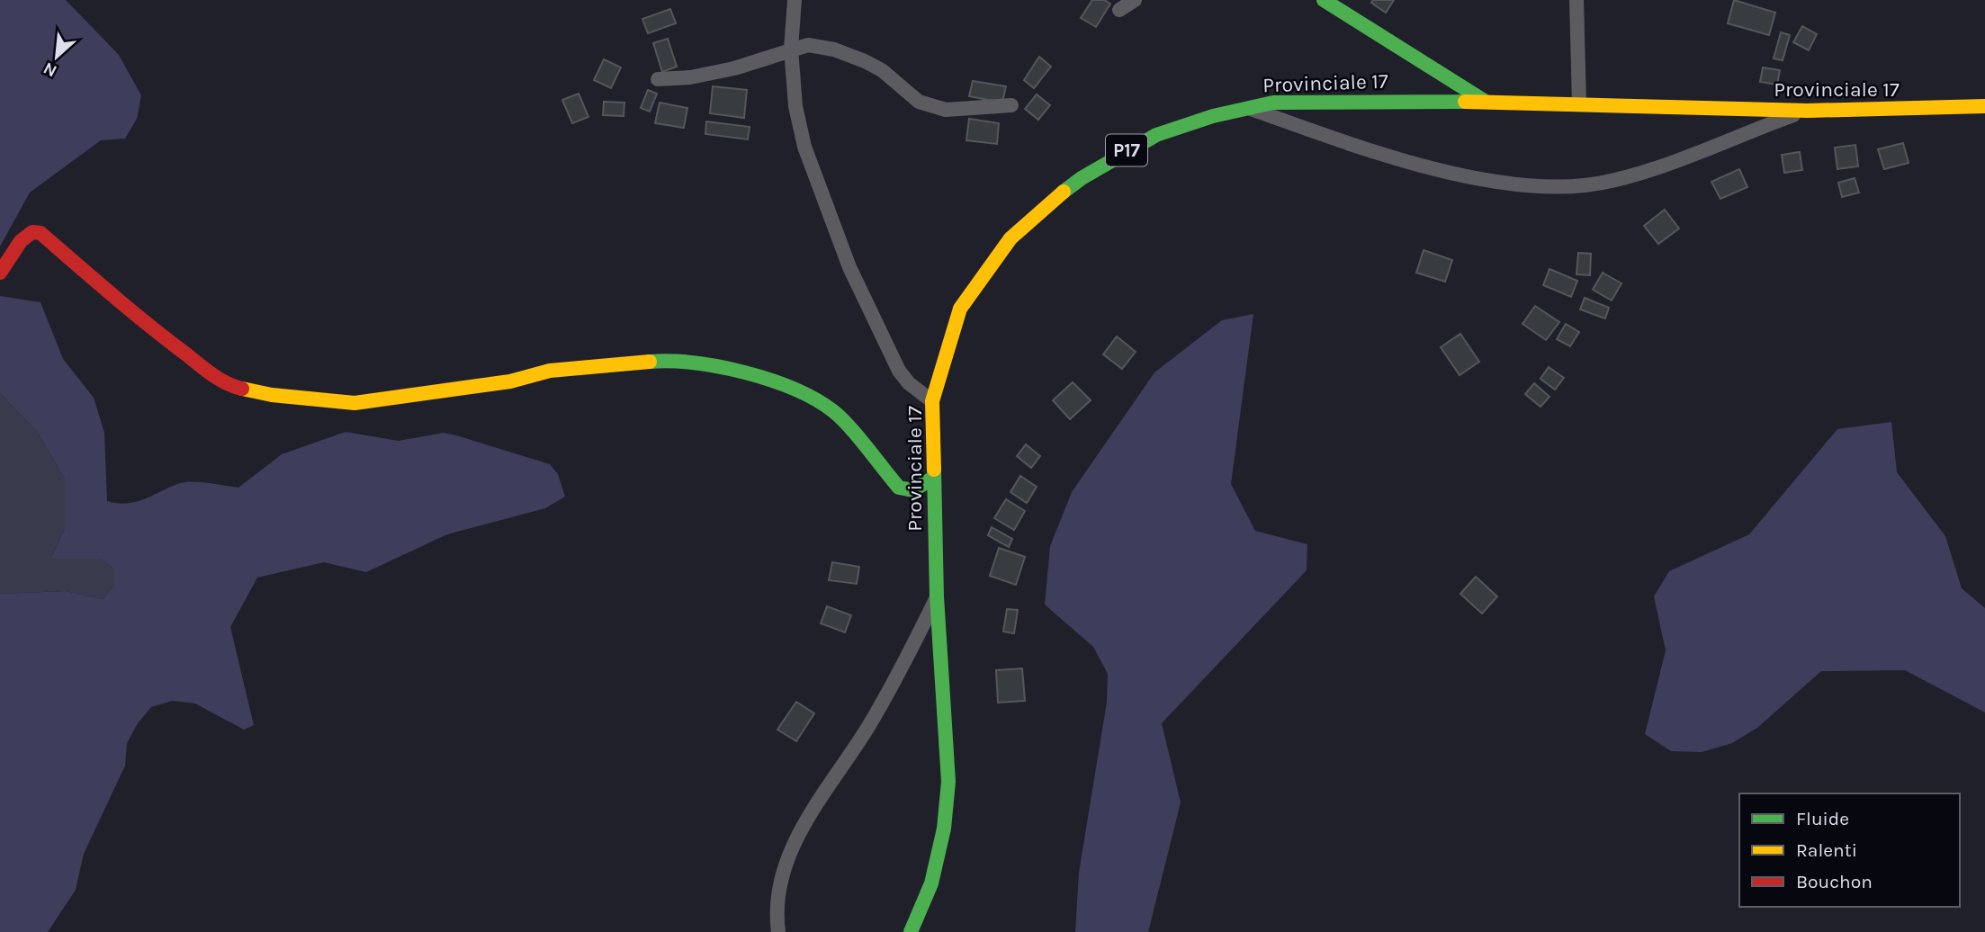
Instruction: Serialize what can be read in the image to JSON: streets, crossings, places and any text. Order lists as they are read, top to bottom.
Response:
{
  "streets": {
    "main road": ["Provinciale 17", "P17"]
  },
  "legend": ["Fluide", "Ralenti", "Bouchon"],
  "north": "bottom left"
}
